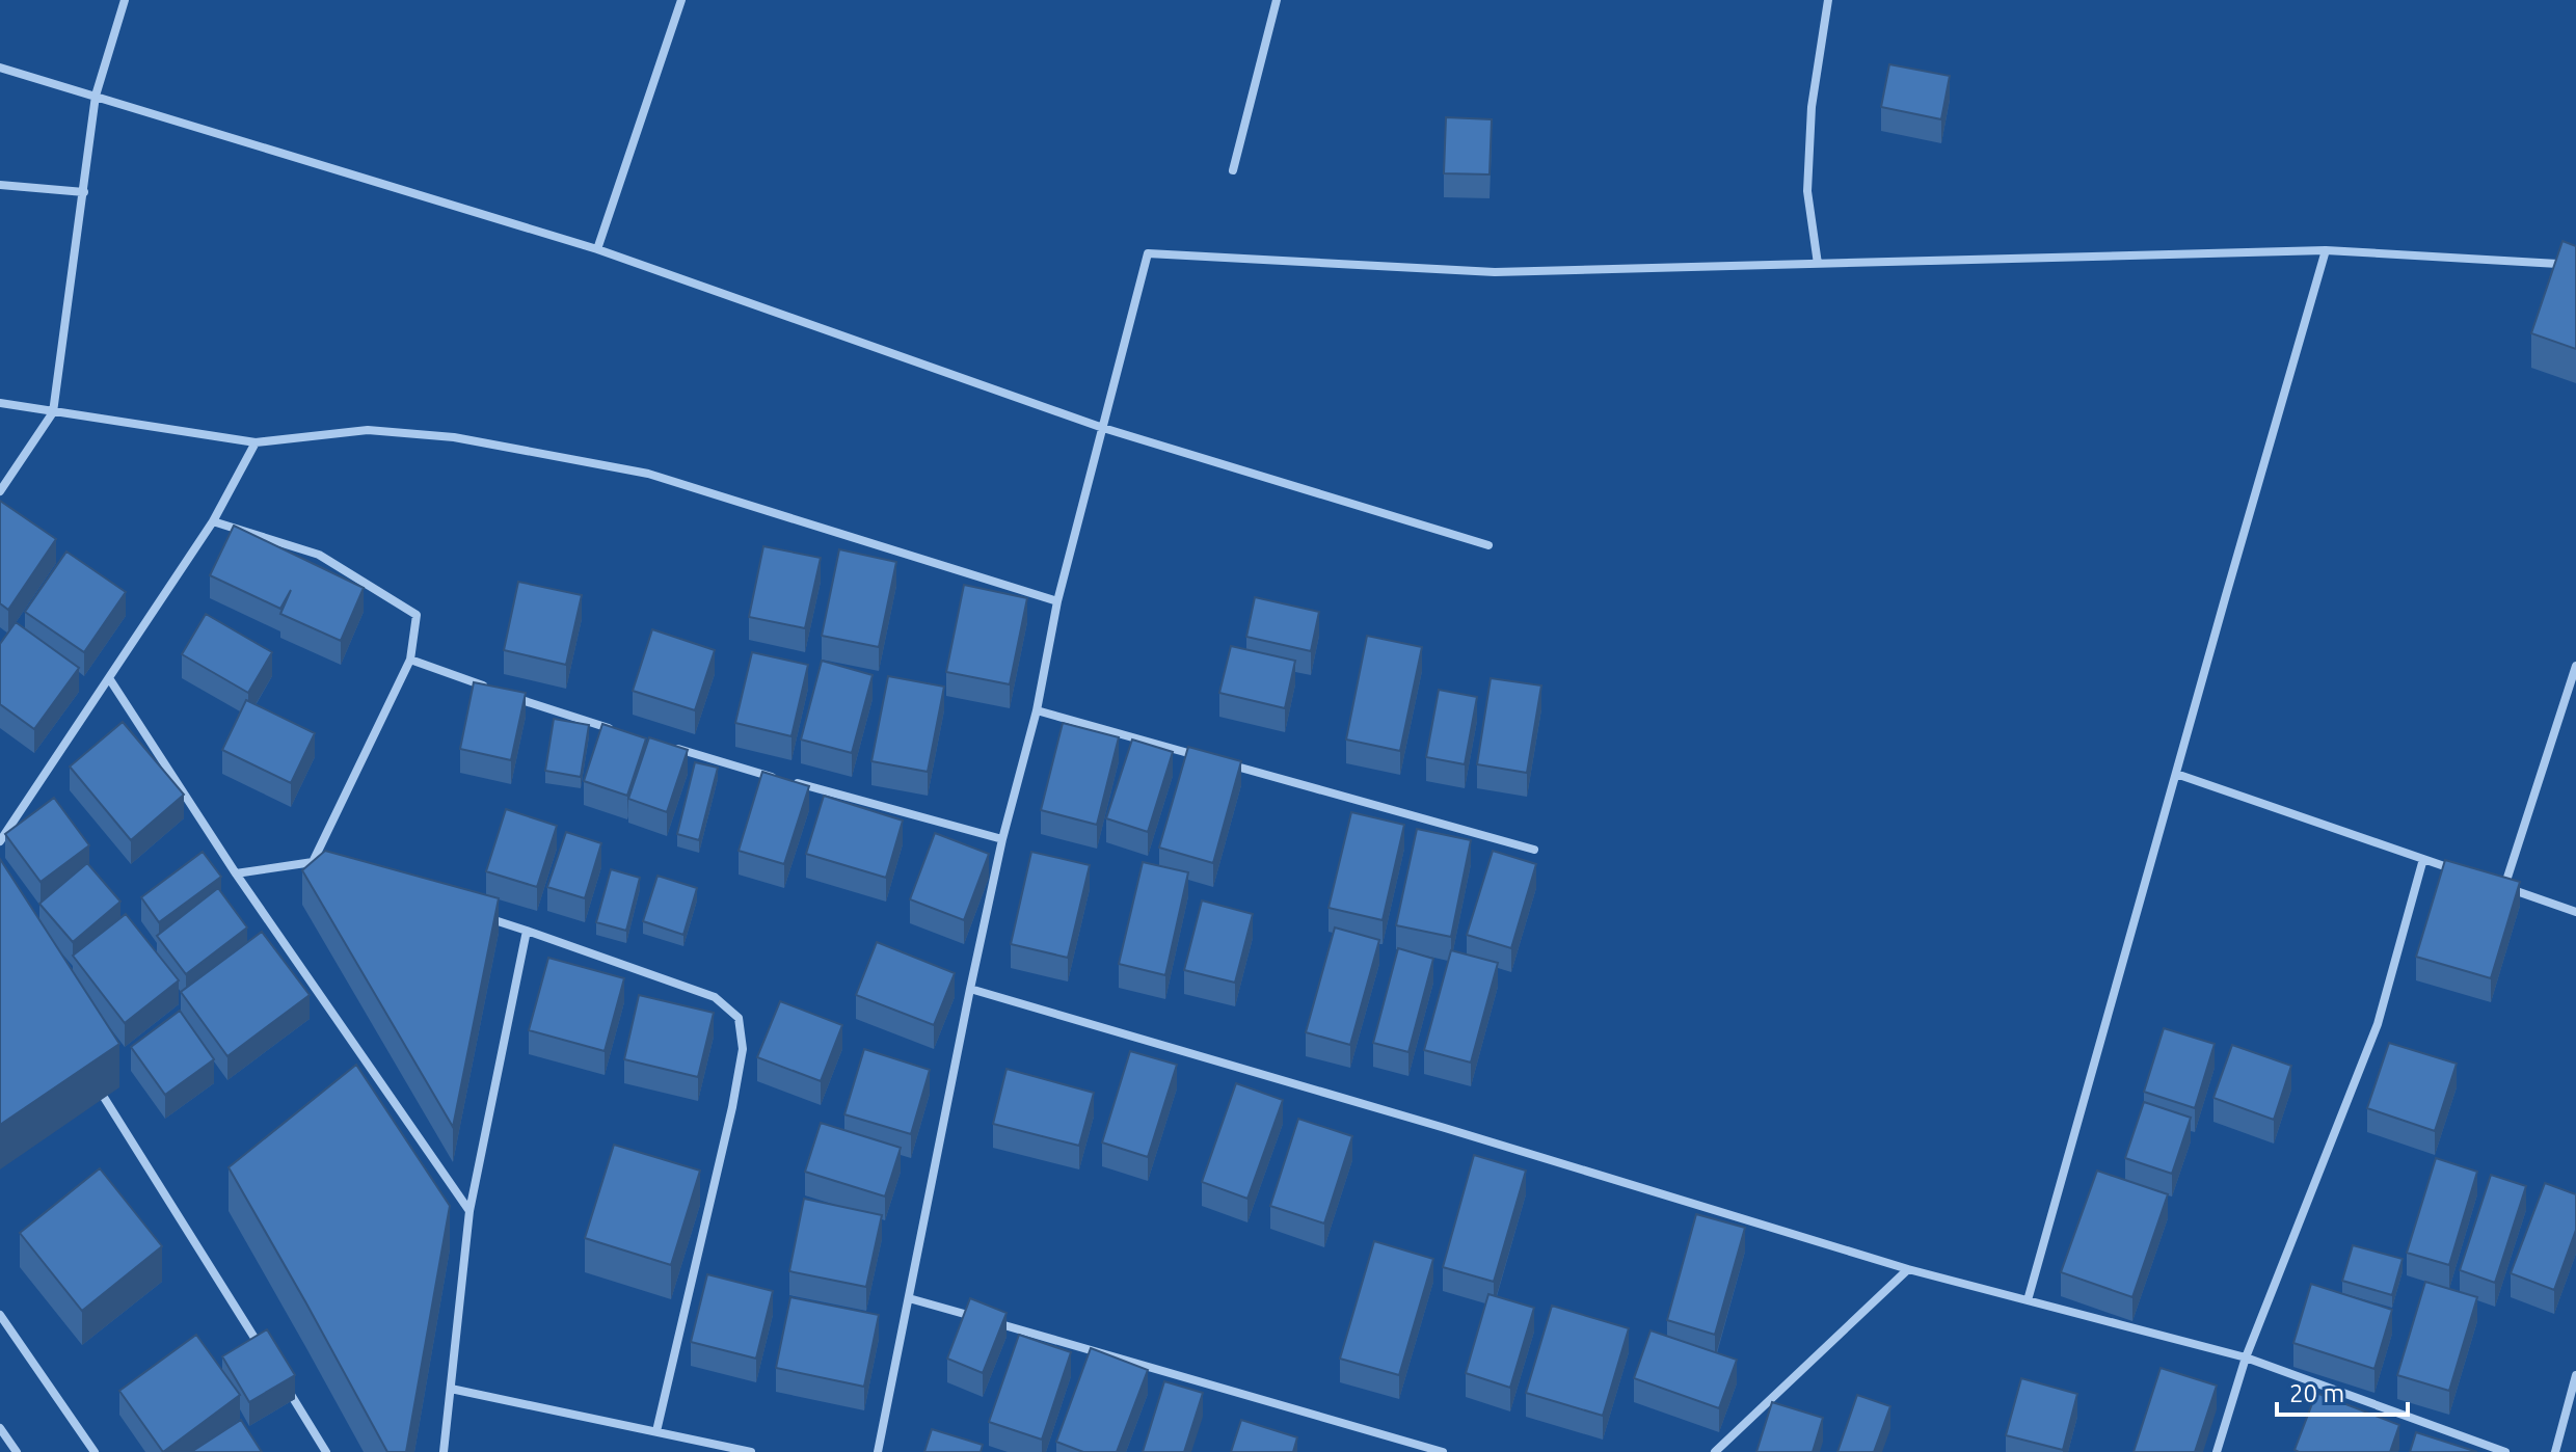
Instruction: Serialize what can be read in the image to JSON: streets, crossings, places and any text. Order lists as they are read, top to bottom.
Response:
{
  "scale_bar": "20 m"
}
